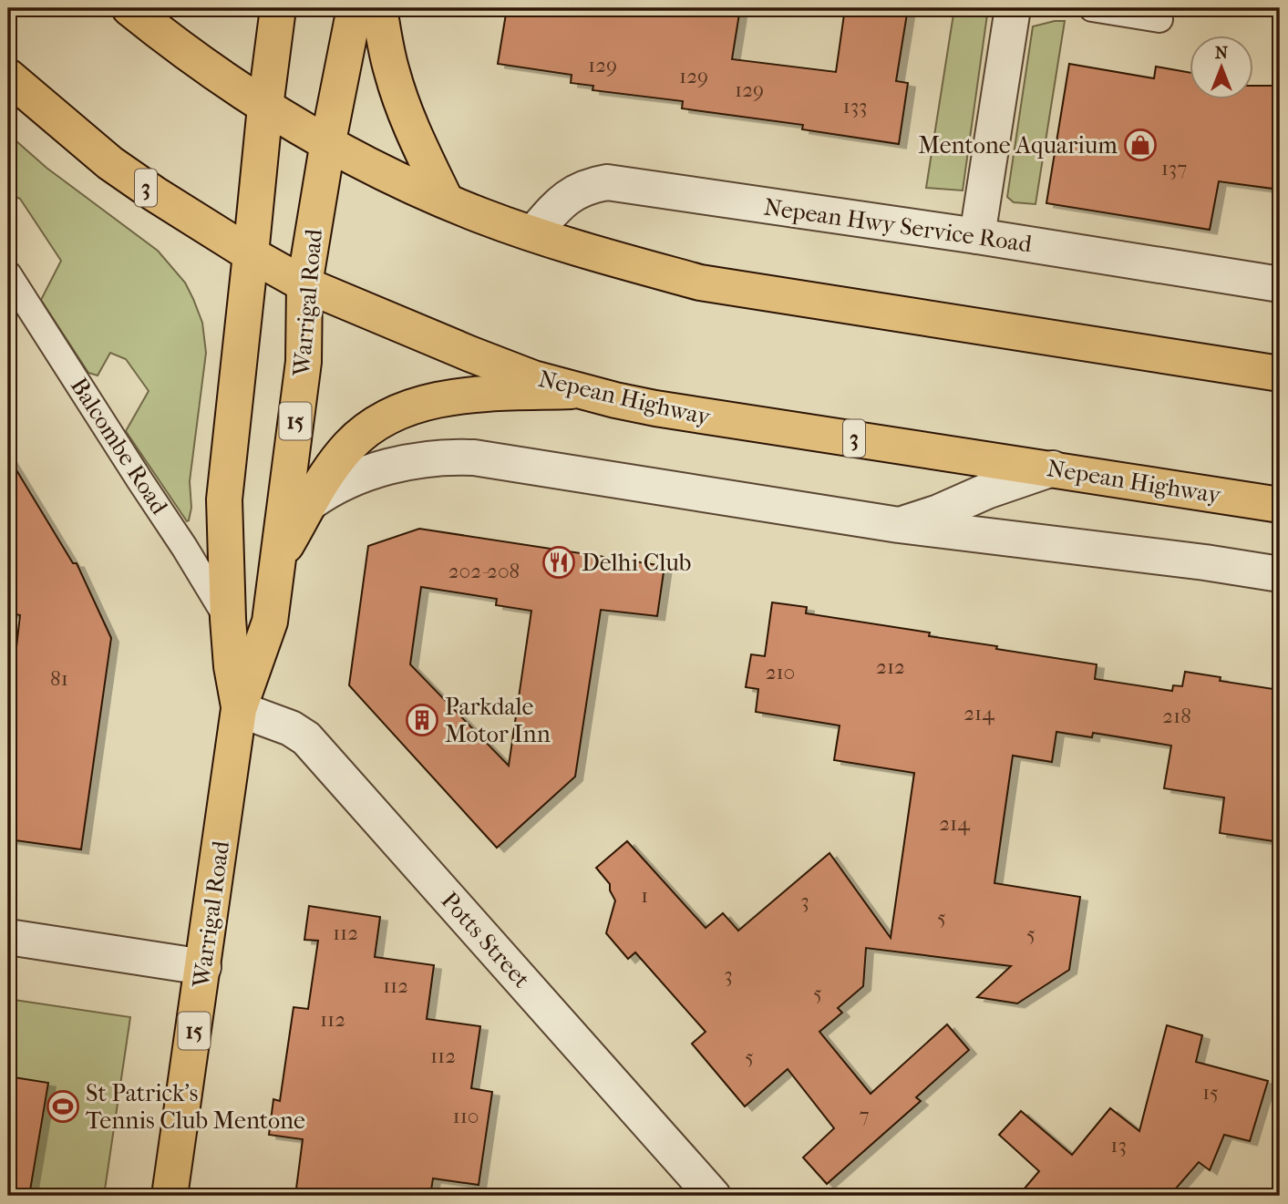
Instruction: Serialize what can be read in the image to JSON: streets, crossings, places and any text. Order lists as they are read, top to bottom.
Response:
{
  "streets": {
    "main road": [
      "3",
      "Warrigal Road",
      "Nepean Highway",
      "15"
    ],
    "street": ["Nepean Hwy Service Road", "Potts Street"],
    "lane": ["Balcombe Road"]
  },
  "crossings": [
    ["Warrigal Road", "Nepean Highway"],
    ["Warrigal Road", "Balcombe Road"],
    ["Warrigal Road", "Potts Street"]
  ],
  "places": {
    "shop": ["Mentone Aquarium"],
    "restaurant": ["Delhi Club"],
    "building": ["Parkdale Motor Inn"],
    "sports": ["St Patrick's Tennis Club Mentone"]
  },
  "house_numbers": [
    "129",
    "129",
    "129",
    "133",
    "137",
    "202-208",
    "212",
    "210",
    "81",
    "214",
    "218",
    "214",
    "1",
    "3",
    "5",
    "112",
    "5",
    "3",
    "112",
    "5",
    "112",
    "112",
    "5",
    "15",
    "7",
    "110",
    "13"
  ],
  "north": "top"
}
